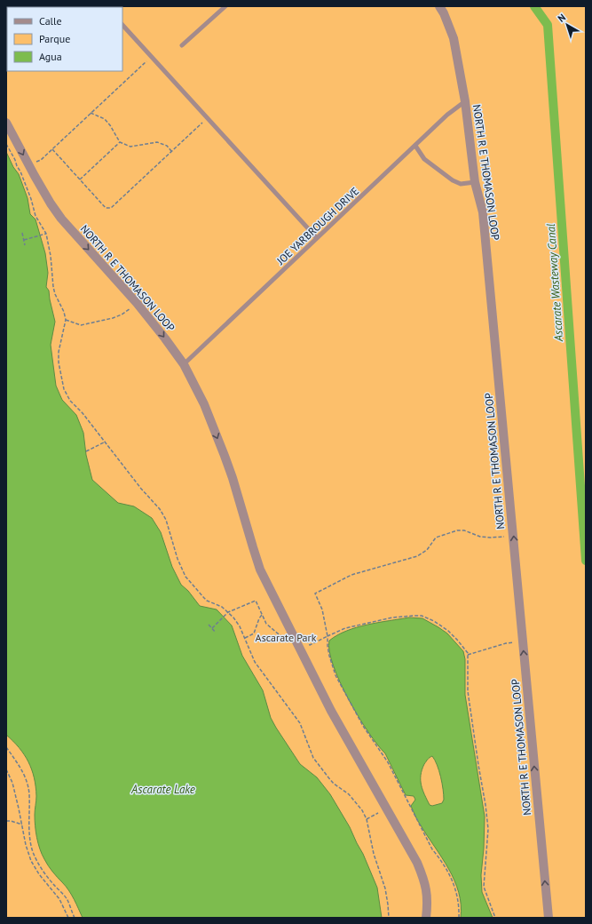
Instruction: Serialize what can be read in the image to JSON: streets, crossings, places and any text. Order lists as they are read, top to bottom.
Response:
{
  "streets": {
    "street": ["NORTH R E THOMASON LOOP"],
    "lane": ["JOE YARBROUGH DRIVE"]
  },
  "crossings": [
    ["NORTH R E THOMASON LOOP", "JOE YARBROUGH DRIVE"]
  ],
  "water": ["Ascarate Wasteway Canal", "Ascarate Lake"],
  "parks": ["Ascarate Park"],
  "legend": ["Calle", "Parque", "Agua"],
  "north": "top left"
}
